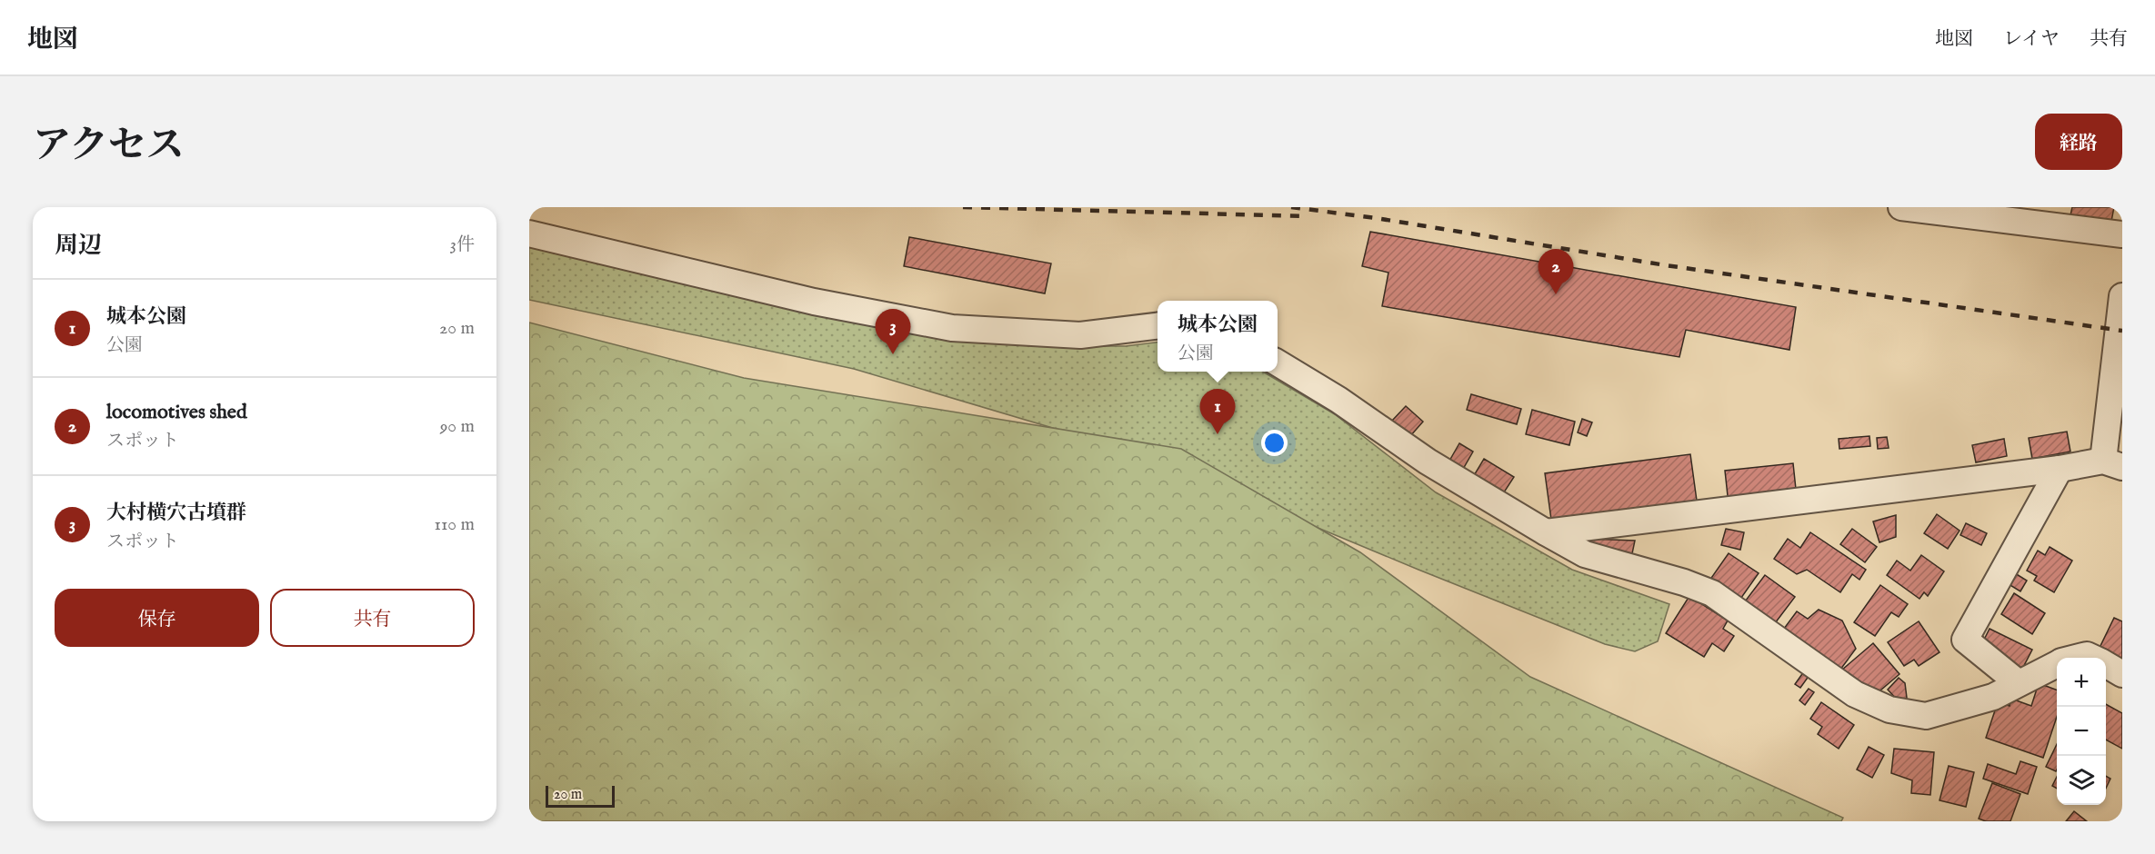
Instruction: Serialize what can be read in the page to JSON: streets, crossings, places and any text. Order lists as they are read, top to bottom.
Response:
{
  "scale_bar": "20 m",
  "page": {
    "header": "地図",
    "nav": ["地図", "レイヤ", "共有"],
    "title": "アクセス",
    "buttons": [
      "経路",
      ["保存", "共有"]
    ],
    "heading": ["周辺", "3件"],
    "pins": ["2", "3", "1"],
    "list": [
      {
        "mark": "1",
        "name": "城本公園",
        "note": "公園",
        "value": "20 m"
      },
      {
        "mark": "2",
        "name": "locomotives shed",
        "note": "スポット",
        "value": "90 m"
      },
      {
        "mark": "3",
        "name": "大村横穴古墳群",
        "note": "スポット",
        "value": "110 m"
      }
    ],
    "popup": ["城本公園", "公園"],
    "map_buttons": ["+", "−"],
    "scale": "20 m"
  }
}
